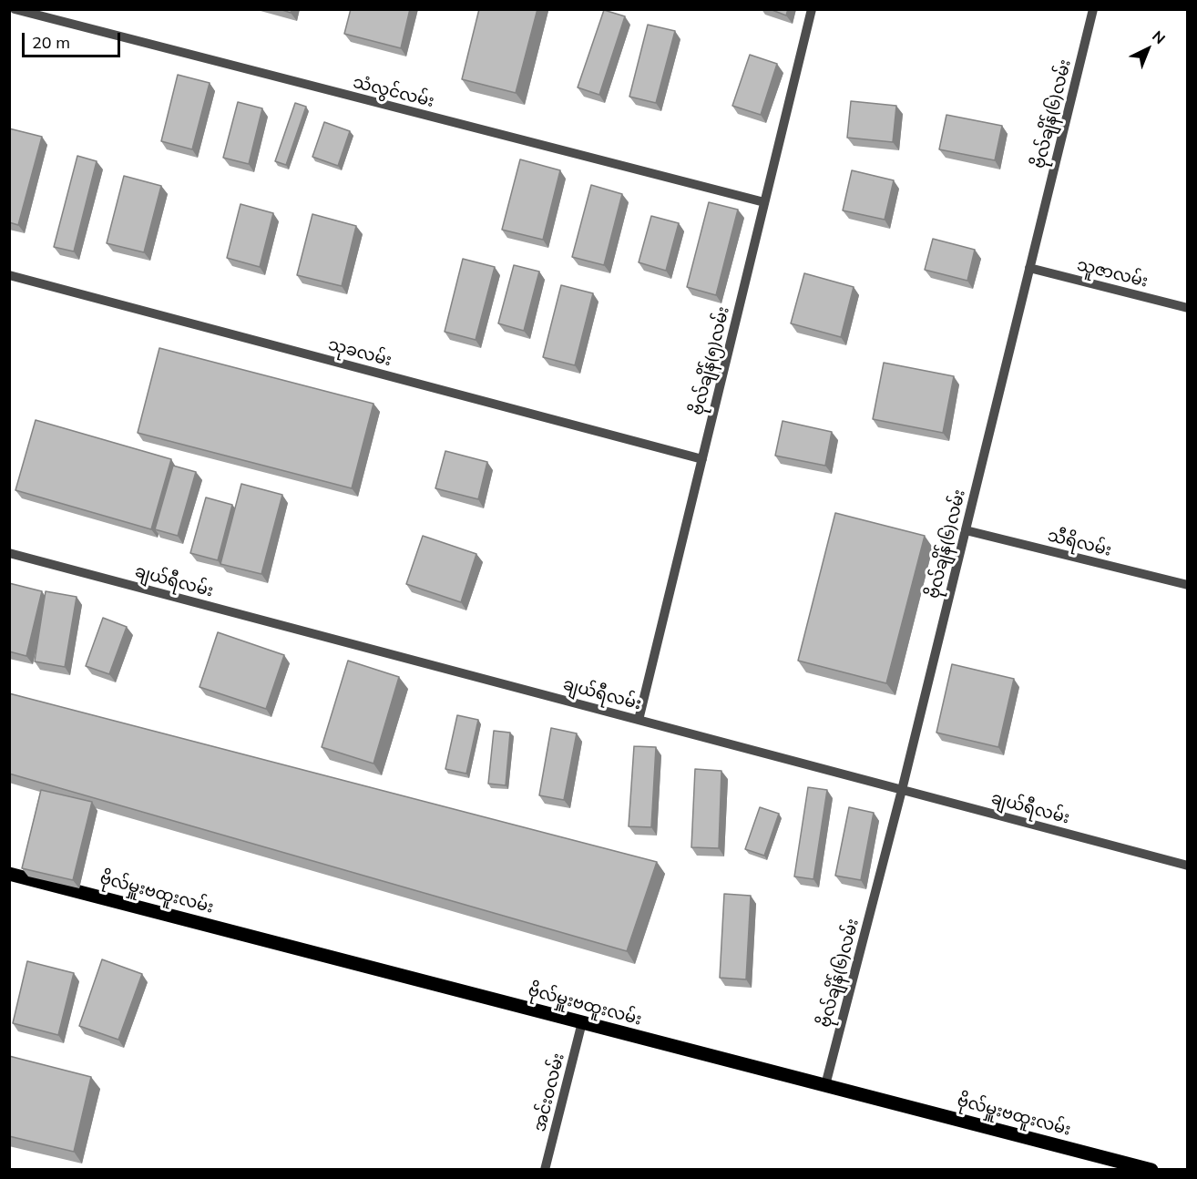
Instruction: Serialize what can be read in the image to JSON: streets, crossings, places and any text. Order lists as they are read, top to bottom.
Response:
{
  "streets": {
    "main road": ["ဗိုလ်မှူးဗထူးလမ်း"],
    "street": [
      "သံလွင်လမ်း",
      "ဗိုလ်ချိန်(၆)လမ်း",
      "သူဇာလမ်း",
      "သုခလမ်း",
      "ဗိုလ်ချိန်(၅)လမ်း",
      "သီရိလမ်း",
      "ချယ်ရီလမ်း",
      "အင်းဝလမ်း"
    ]
  },
  "crossings": [
    ["သံလွင်လမ်း", "ဗိုလ်ချိန်(၅)လမ်း"],
    ["ဗိုလ်ချိန်(၆)လမ်း", "သူဇာလမ်း"],
    ["ဗိုလ်ချိန်(၆)လမ်း", "သီရိလမ်း"],
    ["ဗိုလ်ချိန်(၆)လမ်း", "ချယ်ရီလမ်း"],
    ["ဗိုလ်ချိန်(၆)လမ်း", "ဗိုလ်မှူးဗထူးလမ်း"],
    ["သုခလမ်း", "ဗိုလ်ချိန်(၅)လမ်း"],
    ["ဗိုလ်ချိန်(၅)လမ်း", "ချယ်ရီလမ်း"],
    ["ဗိုလ်မှူးဗထူးလမ်း", "အင်းဝလမ်း"]
  ],
  "scale_bar": "20 m",
  "north": "top right"
}
